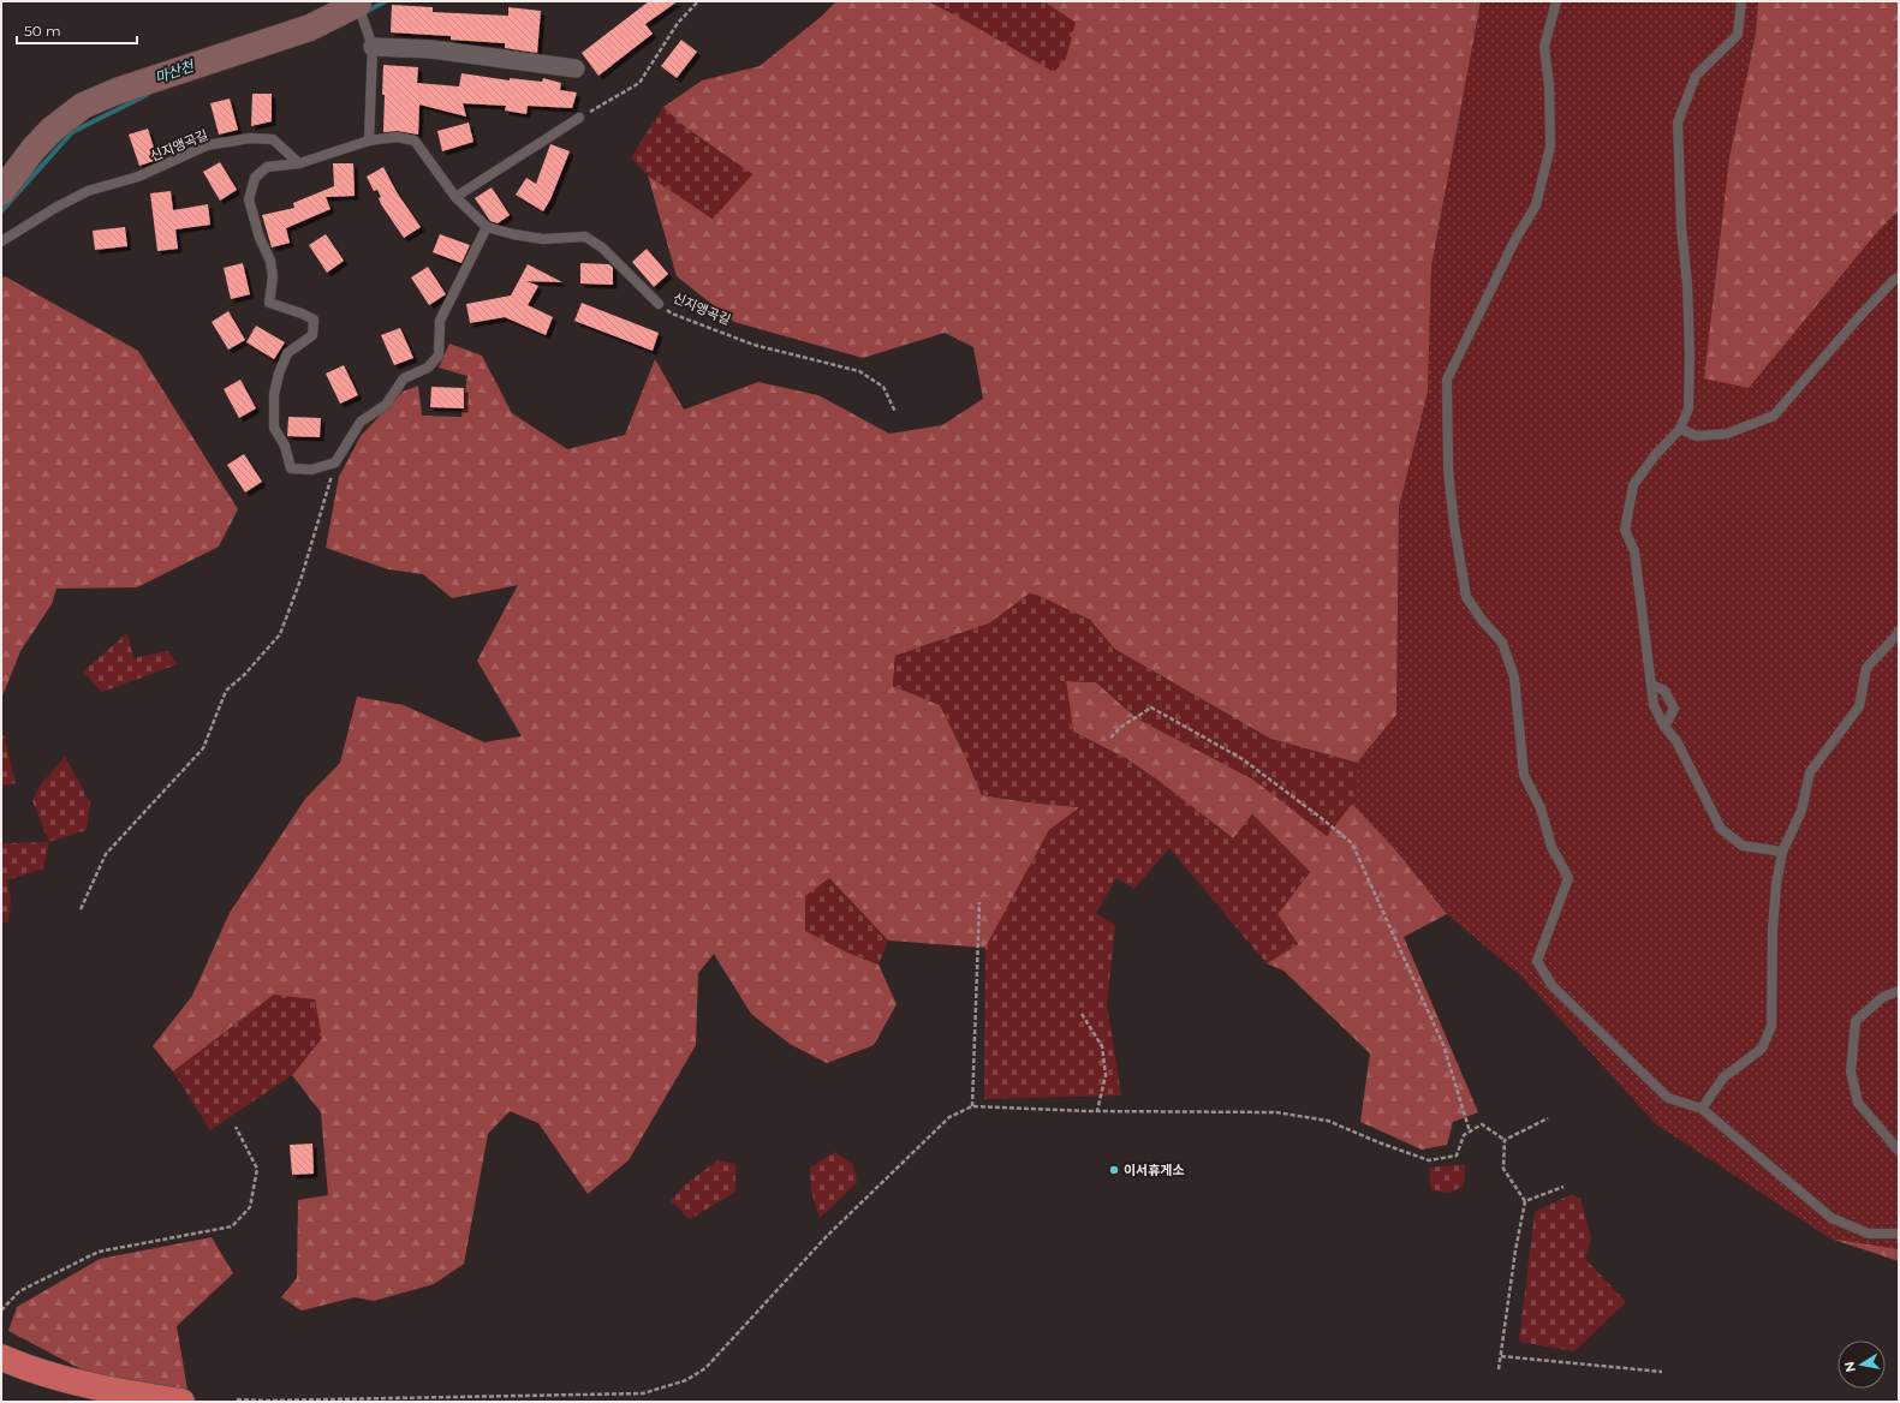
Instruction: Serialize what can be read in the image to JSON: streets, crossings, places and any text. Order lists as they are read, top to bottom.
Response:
{
  "streets": {
    "lane": ["신지앵곡길"]
  },
  "water": ["마산천"],
  "places": ["이서휴게소"],
  "scale_bar": "50 m",
  "north": "left"
}
